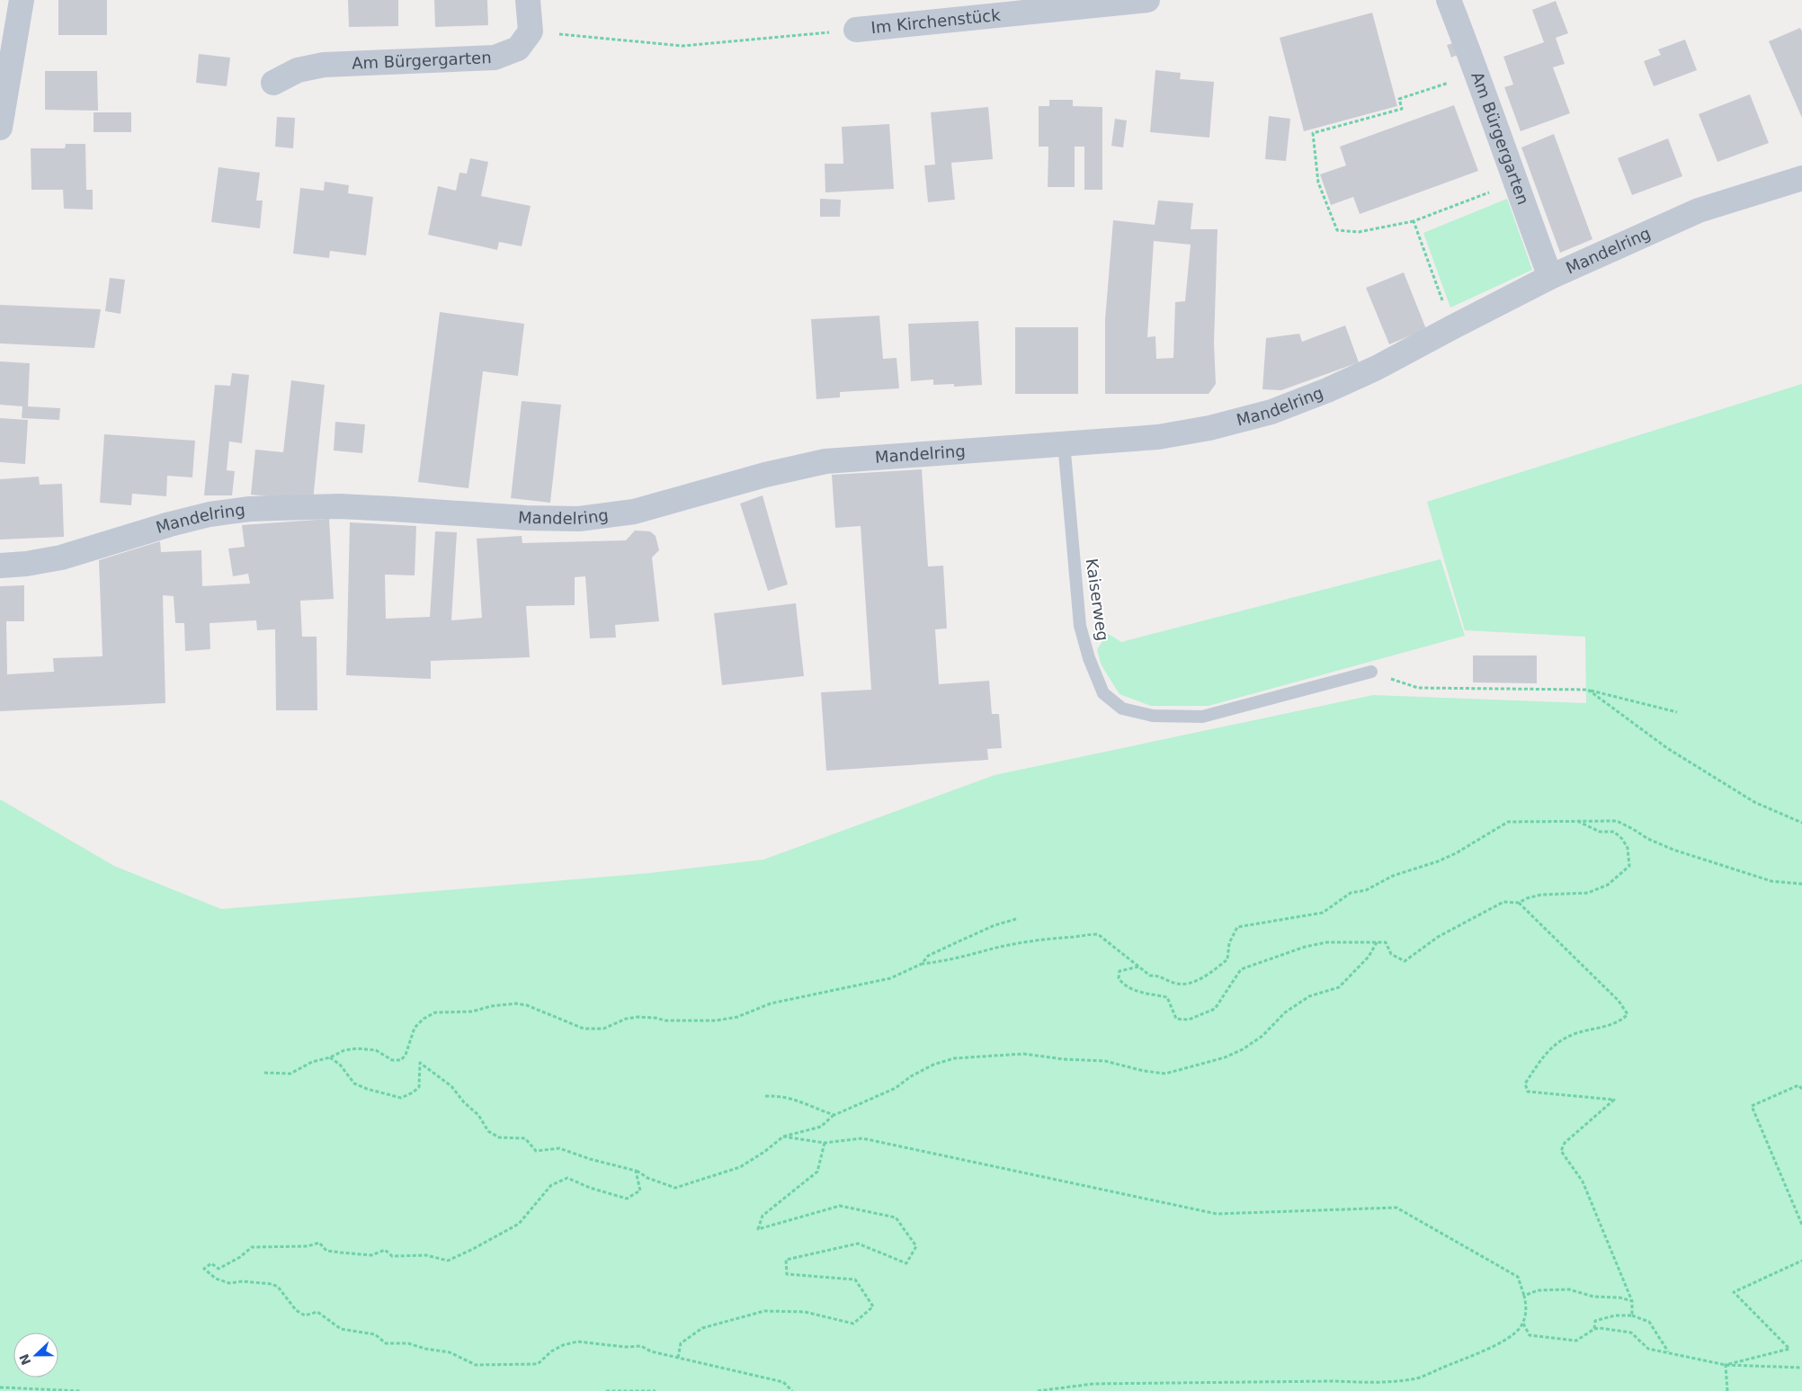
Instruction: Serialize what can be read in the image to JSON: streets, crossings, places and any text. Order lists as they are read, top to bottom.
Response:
{
  "streets": {
    "street": ["Im Kirchenstück", "Am Bürgergarten", "Mandelring"],
    "lane": ["Kaiserweg"]
  },
  "crossings": [
    ["Am Bürgergarten", "Mandelring"],
    ["Mandelring", "Kaiserweg"]
  ],
  "north": "left"
}
